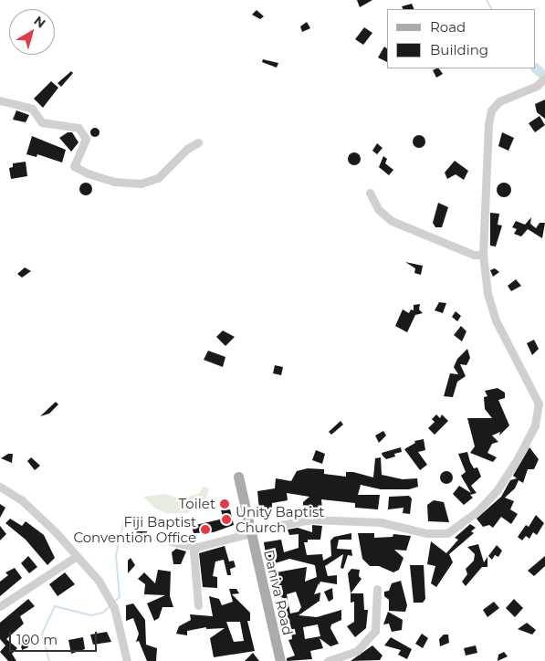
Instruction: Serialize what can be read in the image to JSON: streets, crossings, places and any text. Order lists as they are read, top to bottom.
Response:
{
  "streets": {
    "main road": ["Daniva Road"]
  },
  "places": ["Toilet", "Unity Baptist Church", "Fiji Baptist Convention Office"],
  "legend": ["Road", "Building"],
  "scale_bar": "100 m",
  "north": "top right"
}
